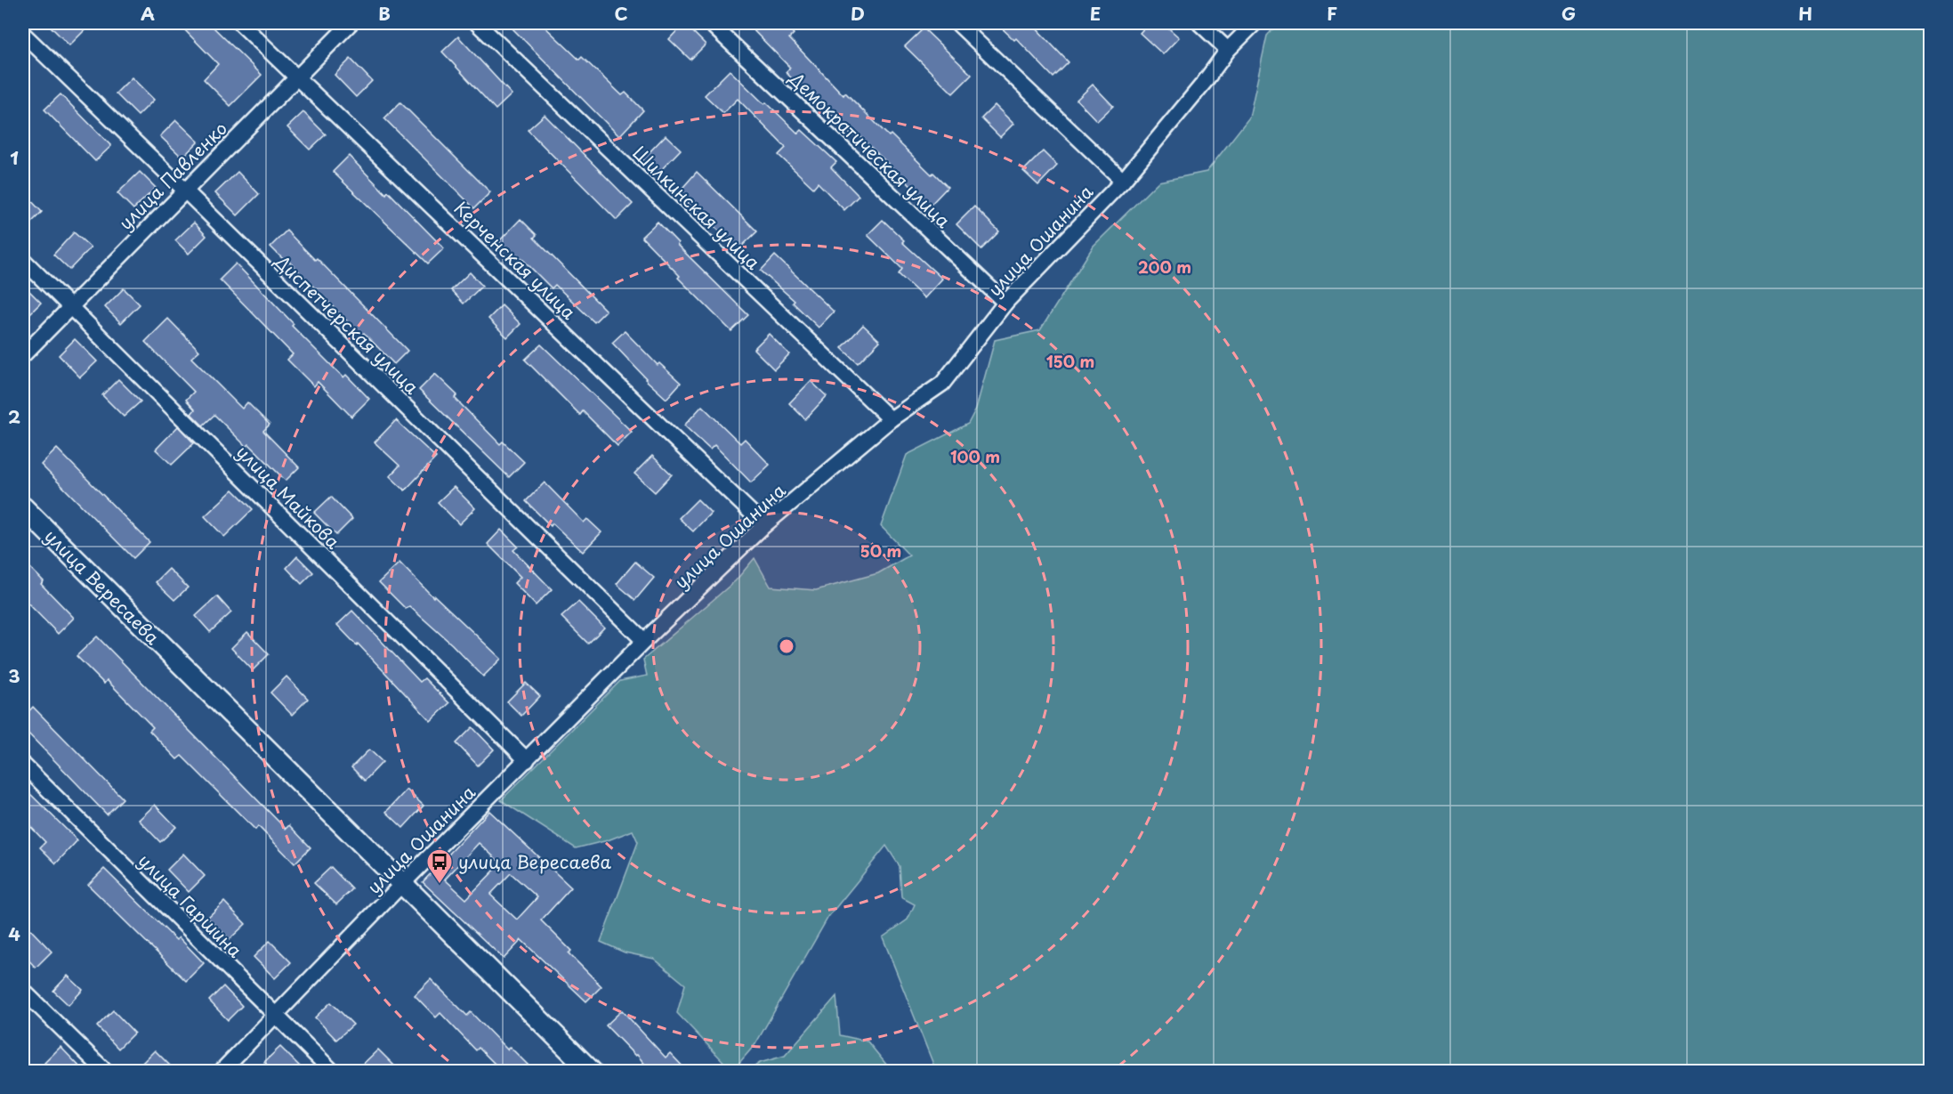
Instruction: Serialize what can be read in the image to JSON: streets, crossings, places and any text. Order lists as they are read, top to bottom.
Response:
{
  "streets": {
    "street": [
      "Демократическая улица",
      "улица Павленко",
      "Шилкинская улица",
      "улица Ошанина",
      "Керченская улица",
      "Диспетчерская улица",
      "улица Майкова",
      "улица Вересаева",
      "улица Гаршина"
    ]
  },
  "crossings": [
    ["Демократическая улица", "улица Ошанина"],
    ["улица Павленко", "Керченская улица"],
    ["улица Павленко", "Диспетчерская улица"],
    ["улица Павленко", "улица Майкова"],
    ["Шилкинская улица", "улица Ошанина"],
    ["улица Ошанина", "Керченская улица"],
    ["улица Ошанина", "Диспетчерская улица"],
    ["улица Ошанина", "улица Майкова"],
    ["улица Ошанина", "улица Вересаева"],
    ["улица Ошанина", "улица Гаршина"]
  ],
  "places": {
    "bus stop": ["улица Вересаева"]
  },
  "grid": {
    "columns": [
      "A",
      "B",
      "C",
      "D",
      "E",
      "F",
      "G",
      "H"
    ],
    "rows": [
      "1",
      "2",
      "3",
      "4"
    ]
  },
  "rings": [
    "200 m",
    "150 m",
    "100 m",
    "50 m"
  ]
}
